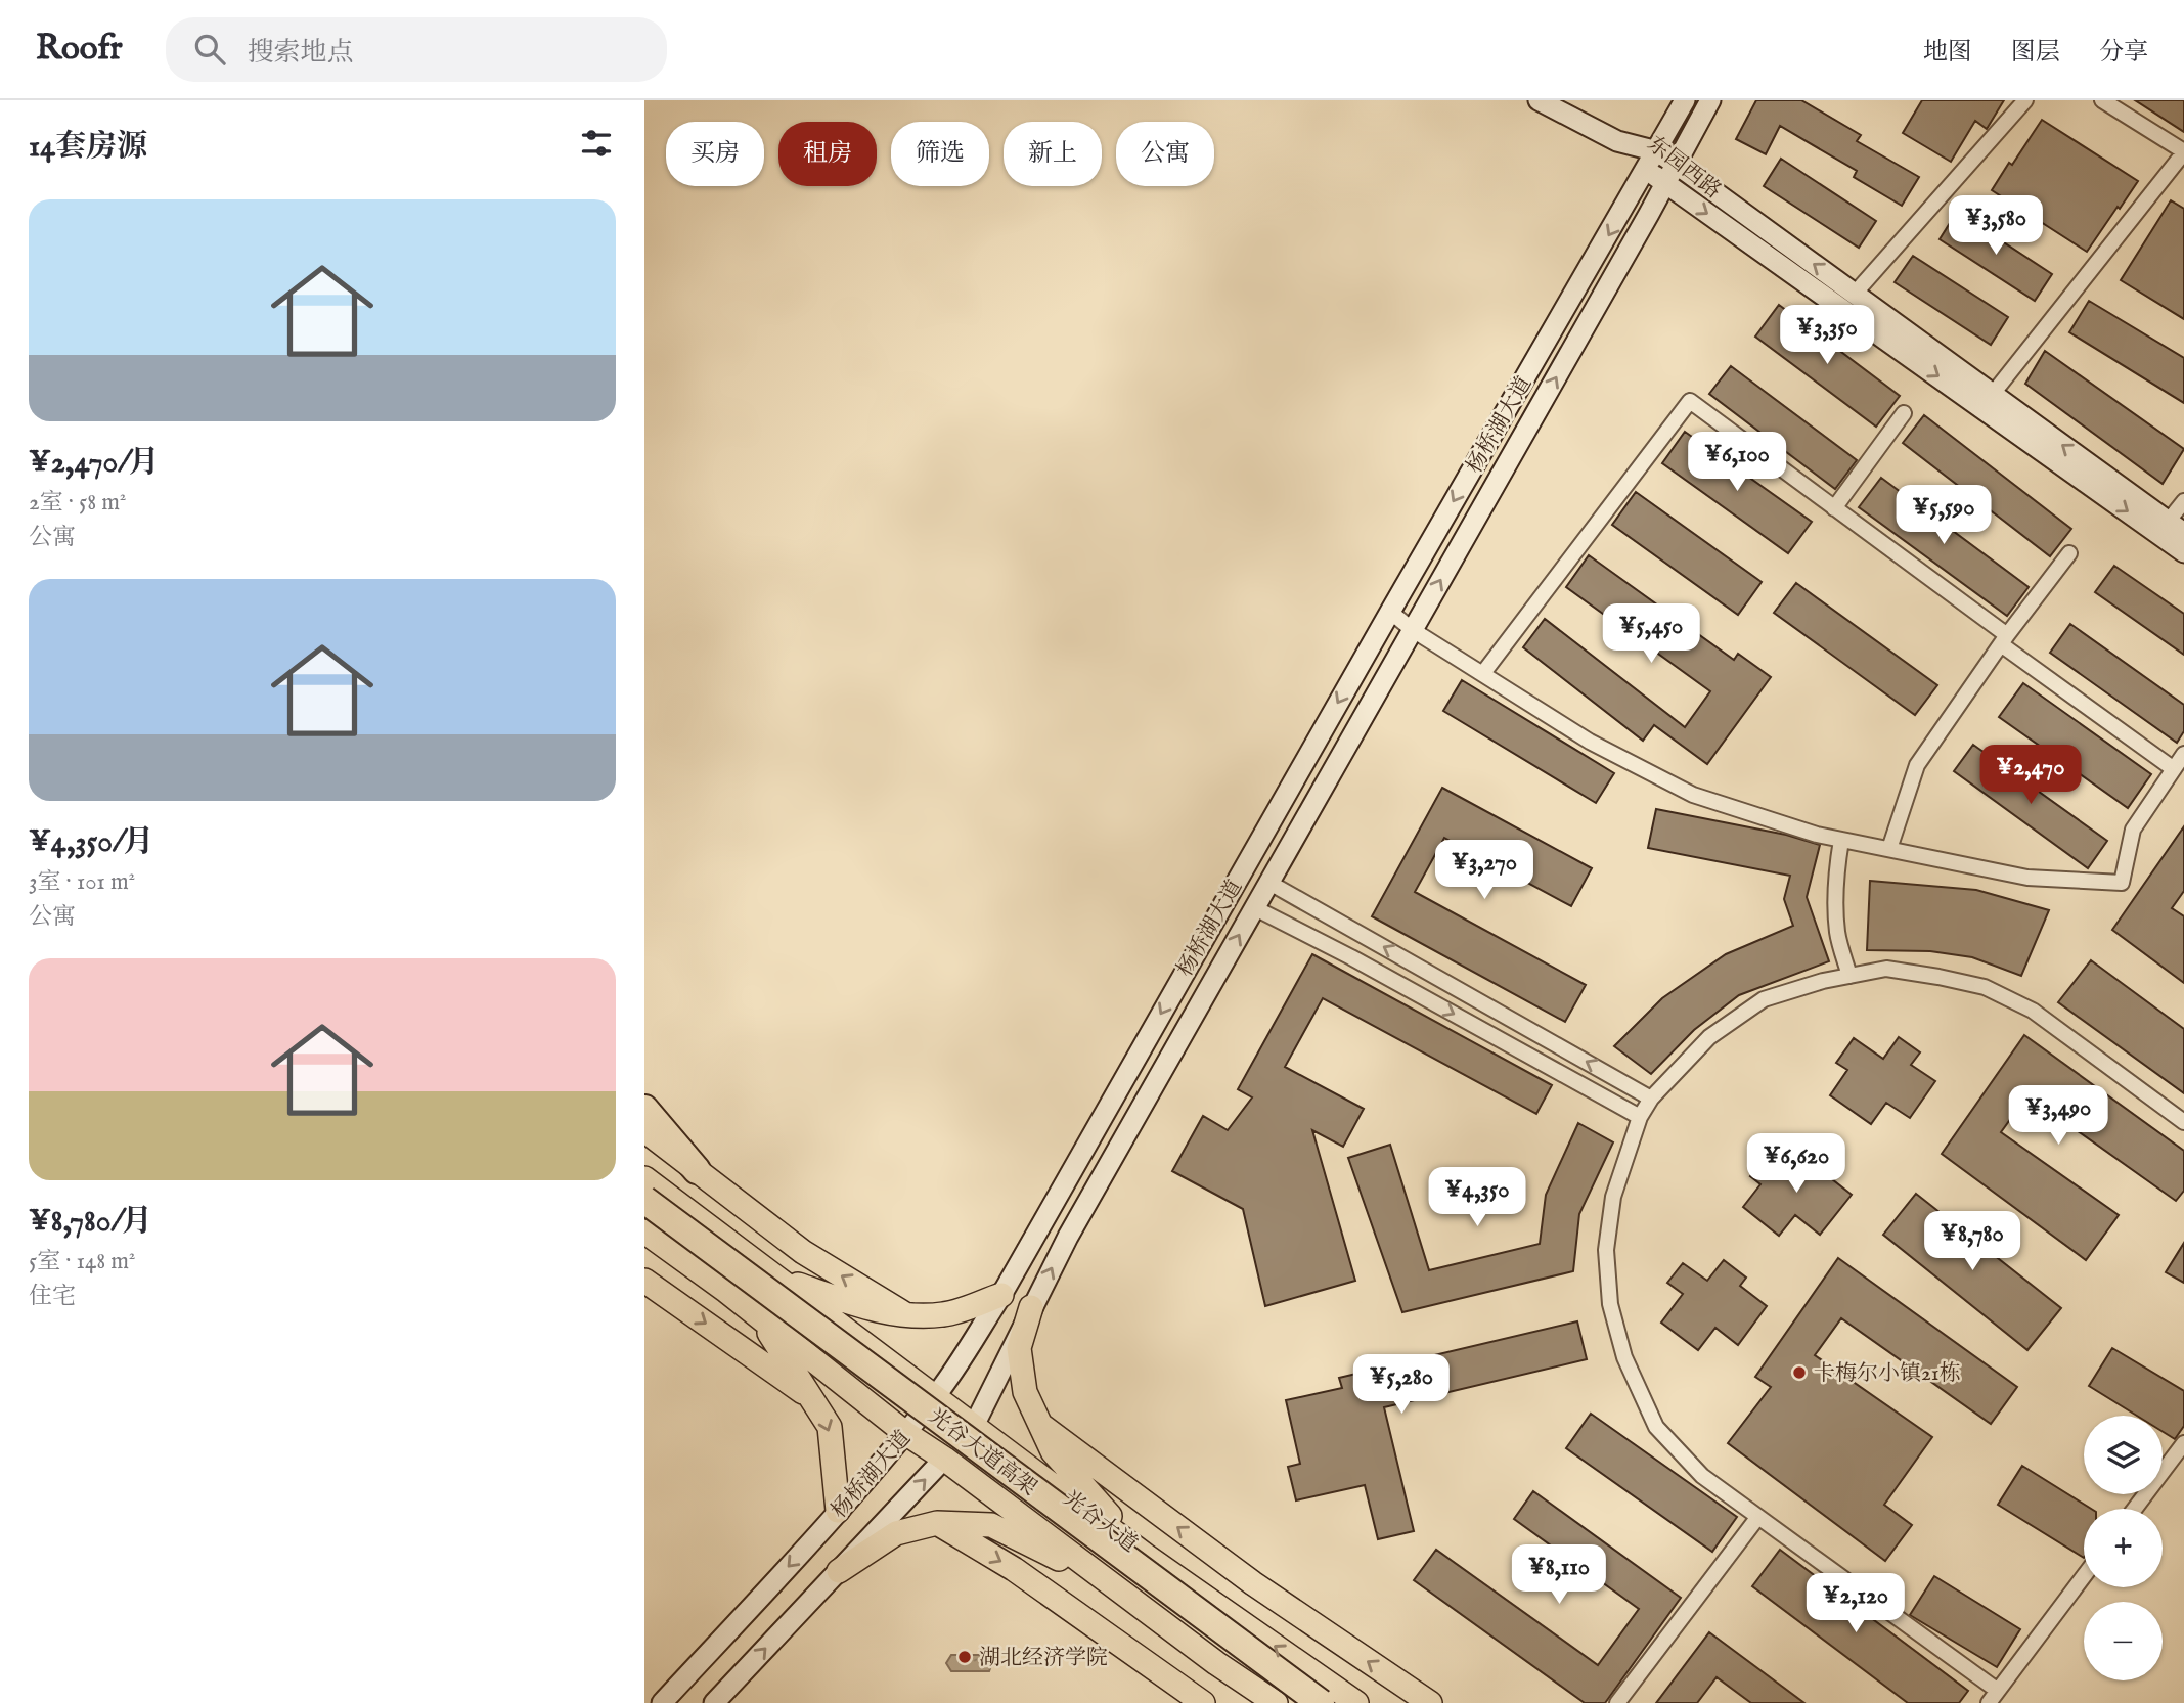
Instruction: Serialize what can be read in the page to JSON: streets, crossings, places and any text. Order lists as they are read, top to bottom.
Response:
{
  "streets": {
    "highway": ["光谷大道高架"],
    "main road": ["东园西路", "杨桥湖大道", "光谷大道"]
  },
  "crossings": [
    ["东园西路", "杨桥湖大道"],
    ["杨桥湖大道", "光谷大道"],
    ["光谷大道高架", "光谷大道"]
  ],
  "places": ["卡梅尔小镇21栋", "湖北经济学院"],
  "page": {
    "header": "Roofr",
    "search": "搜索地点",
    "nav": ["地图", "图层", "分享"],
    "heading": "14套房源",
    "chip": [
      "买房",
      "租房",
      "筛选",
      "新上",
      "公寓"
    ],
    "list": [
      {
        "name": "¥2,470/月",
        "note": "2室 · 58 m² · 公寓"
      },
      {
        "name": "¥4,350/月",
        "note": "3室 · 101 m² · 公寓"
      },
      {
        "name": "¥8,780/月",
        "note": "5室 · 148 m² · 住宅"
      }
    ],
    "price": [
      "¥3,580",
      "¥3,350",
      "¥6,100",
      "¥5,590",
      "¥5,450",
      "¥2,470",
      "¥3,270",
      "¥3,490",
      "¥6,620",
      "¥4,350",
      "¥8,780",
      "¥5,280",
      "¥8,110",
      "¥2,120"
    ],
    "map_buttons": ["+", "−"]
  }
}
